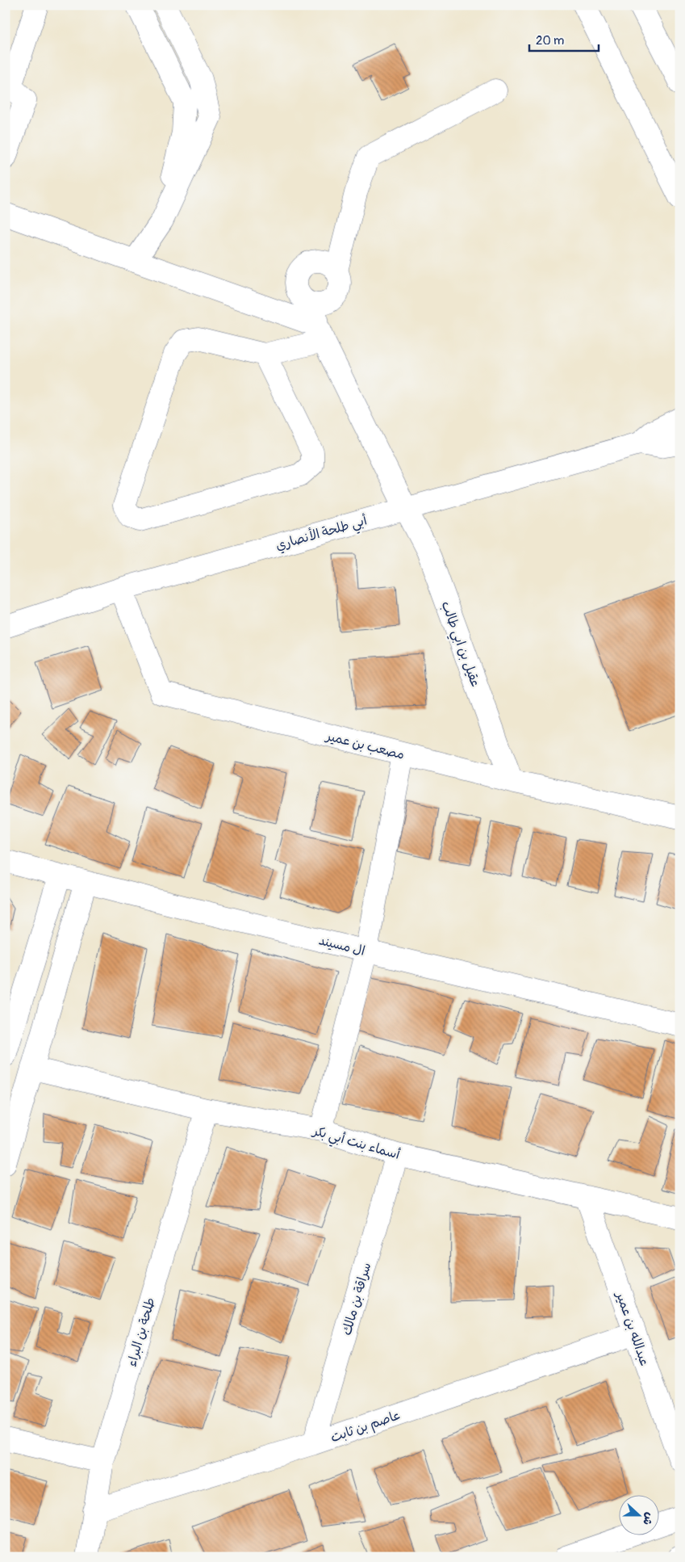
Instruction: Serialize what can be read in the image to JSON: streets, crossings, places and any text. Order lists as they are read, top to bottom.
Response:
{
  "streets": {
    "street": [
      "أبي طلحة الأنصاري",
      "عقيل بن ابي طالب",
      "مصعب بن عمير",
      "ال مسيند",
      "أسماء بنت أبي بكر",
      "سراقة بن مالك",
      "عبدالله بن عمير",
      "طلحة بن البراء",
      "عاصم بن ثابت"
    ]
  },
  "crossings": [
    ["أبي طلحة الأنصاري", "عقيل بن ابي طالب"],
    ["أبي طلحة الأنصاري", "مصعب بن عمير"],
    ["عقيل بن ابي طالب", "مصعب بن عمير"],
    ["أسماء بنت أبي بكر", "سراقة بن مالك"],
    ["أسماء بنت أبي بكر", "عبدالله بن عمير"],
    ["أسماء بنت أبي بكر", "طلحة بن البراء"],
    ["سراقة بن مالك", "عاصم بن ثابت"],
    ["عبدالله بن عمير", "عاصم بن ثابت"],
    ["طلحة بن البراء", "عاصم بن ثابت"]
  ],
  "scale_bar": "20 m",
  "north": "right"
}
